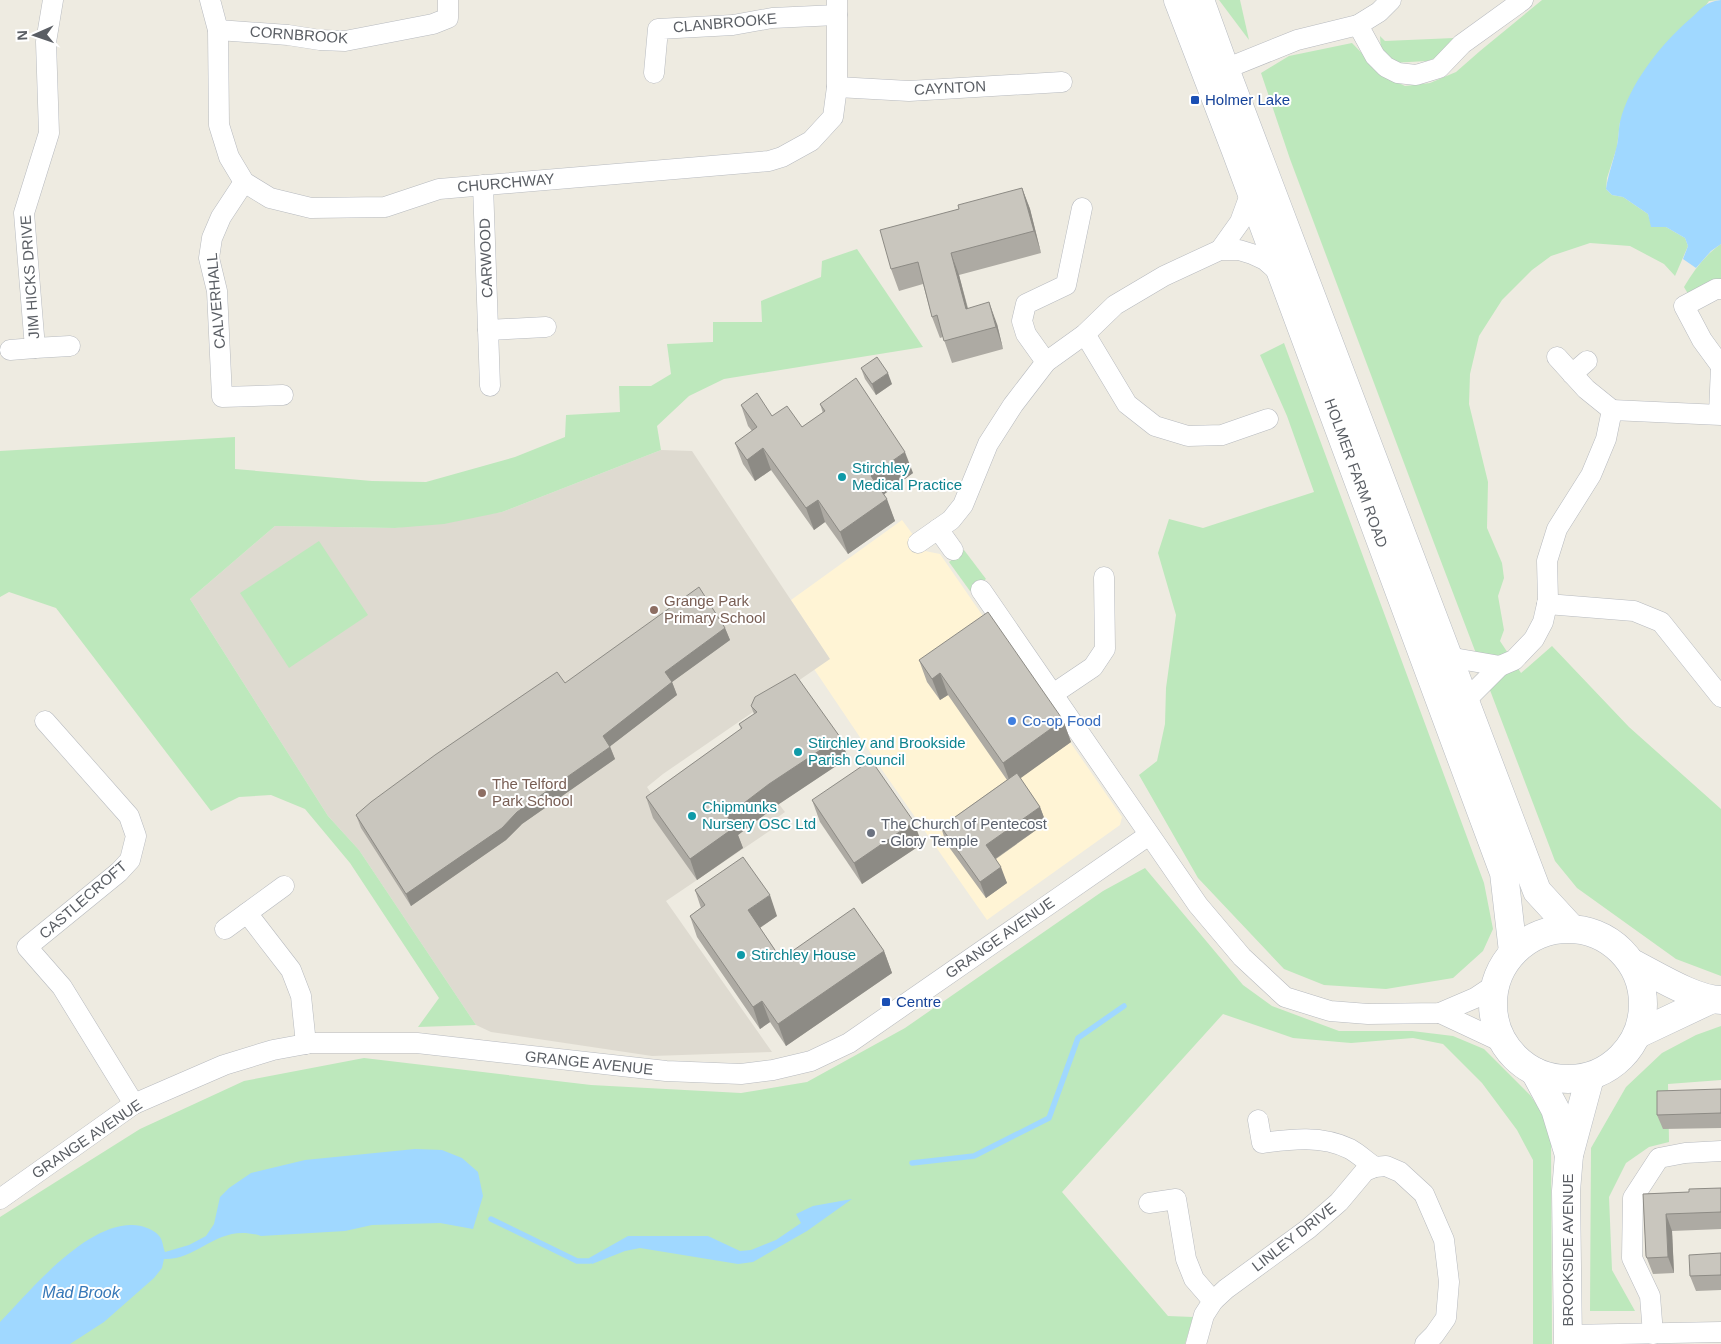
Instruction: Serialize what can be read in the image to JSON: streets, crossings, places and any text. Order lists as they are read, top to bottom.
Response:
{
  "streets": {
    "street": [
      "CLANBROOKE",
      "CORNBROOK",
      "CAYNTON",
      "CHURCHWAY",
      "CARWOOD",
      "JIM HICKS DRIVE",
      "CALVERHALL",
      "HOLMER FARM ROAD",
      "CASTLECROFT",
      "GRANGE AVENUE",
      "LINLEY DRIVE",
      "BROOKSIDE AVENUE"
    ]
  },
  "crossings": [
    ["CLANBROOKE", "CHURCHWAY"],
    ["CORNBROOK", "CHURCHWAY"],
    ["CAYNTON", "CHURCHWAY"],
    ["CHURCHWAY", "CARWOOD"],
    ["CHURCHWAY", "CALVERHALL"],
    ["HOLMER FARM ROAD", "BROOKSIDE AVENUE"],
    ["CASTLECROFT", "GRANGE AVENUE"]
  ],
  "water": ["Mad Brook"],
  "places": {
    "transit": ["Holmer Lake", "Centre"],
    "other": [
      "Stirchley Medical Practice",
      "Grange Park Primary School",
      "Co-op Food",
      "Stirchley and Brookside Parish Council",
      "The Telford Park School",
      "Chipmunks Nursery OSC Ltd",
      "The Church of Pentecost - Glory Temple",
      "Stirchley House"
    ]
  },
  "north": "left"
}
